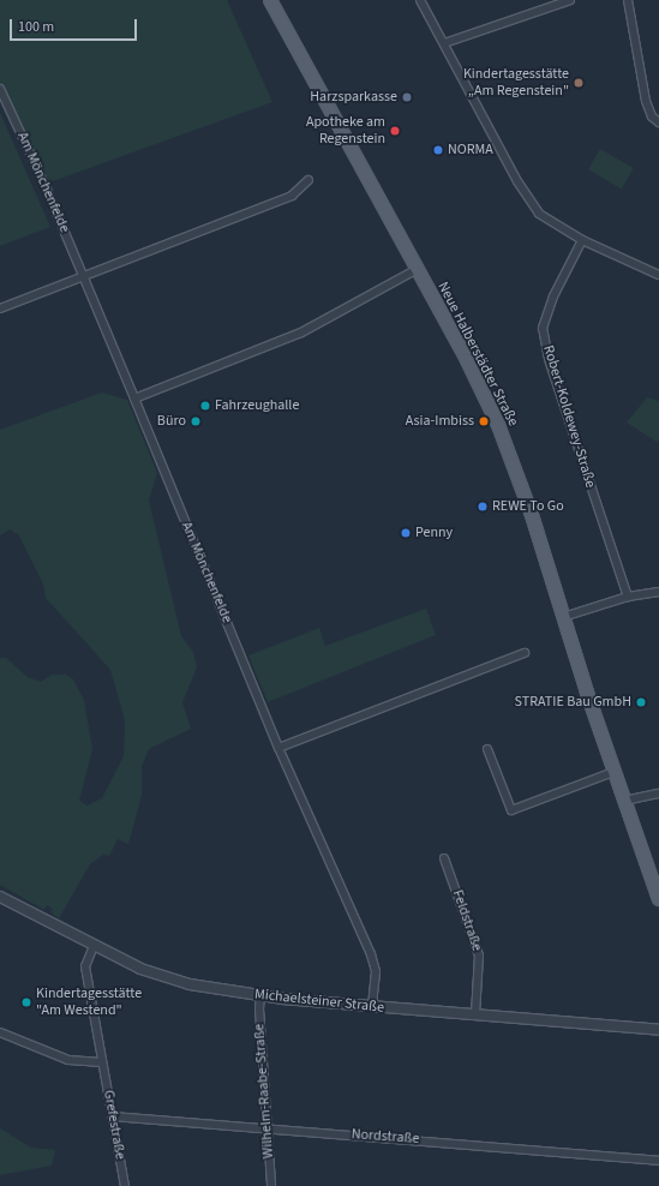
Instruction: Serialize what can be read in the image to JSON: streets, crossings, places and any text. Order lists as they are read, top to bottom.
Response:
{
  "streets": {
    "main road": ["Neue Halberstädter Straße"],
    "street": [
      "Am Mönchenfelde",
      "Robert-Koldewey-Straße",
      "Feldstraße",
      "Michaelsteiner Straße",
      "Wilhelm-Raabe-Straße",
      "Grefestraße",
      "Nordstraße"
    ]
  },
  "crossings": [
    ["Am Mönchenfelde", "Michaelsteiner Straße"],
    ["Feldstraße", "Michaelsteiner Straße"],
    ["Michaelsteiner Straße", "Wilhelm-Raabe-Straße"],
    ["Michaelsteiner Straße", "Grefestraße"],
    ["Wilhelm-Raabe-Straße", "Nordstraße"],
    ["Grefestraße", "Nordstraße"]
  ],
  "places": [
    "Kindertagesstätte „Am Regenstein\"",
    "Harzsparkasse",
    "Apotheke am Regenstein",
    "NORMA",
    "Fahrzeughalle",
    "Büro",
    "Asia-Imbiss",
    "REWE To Go",
    "Penny",
    "STRATIE Bau GmbH",
    "Kindertagesstätte \"Am Westend\""
  ],
  "scale_bar": "100 m"
}
